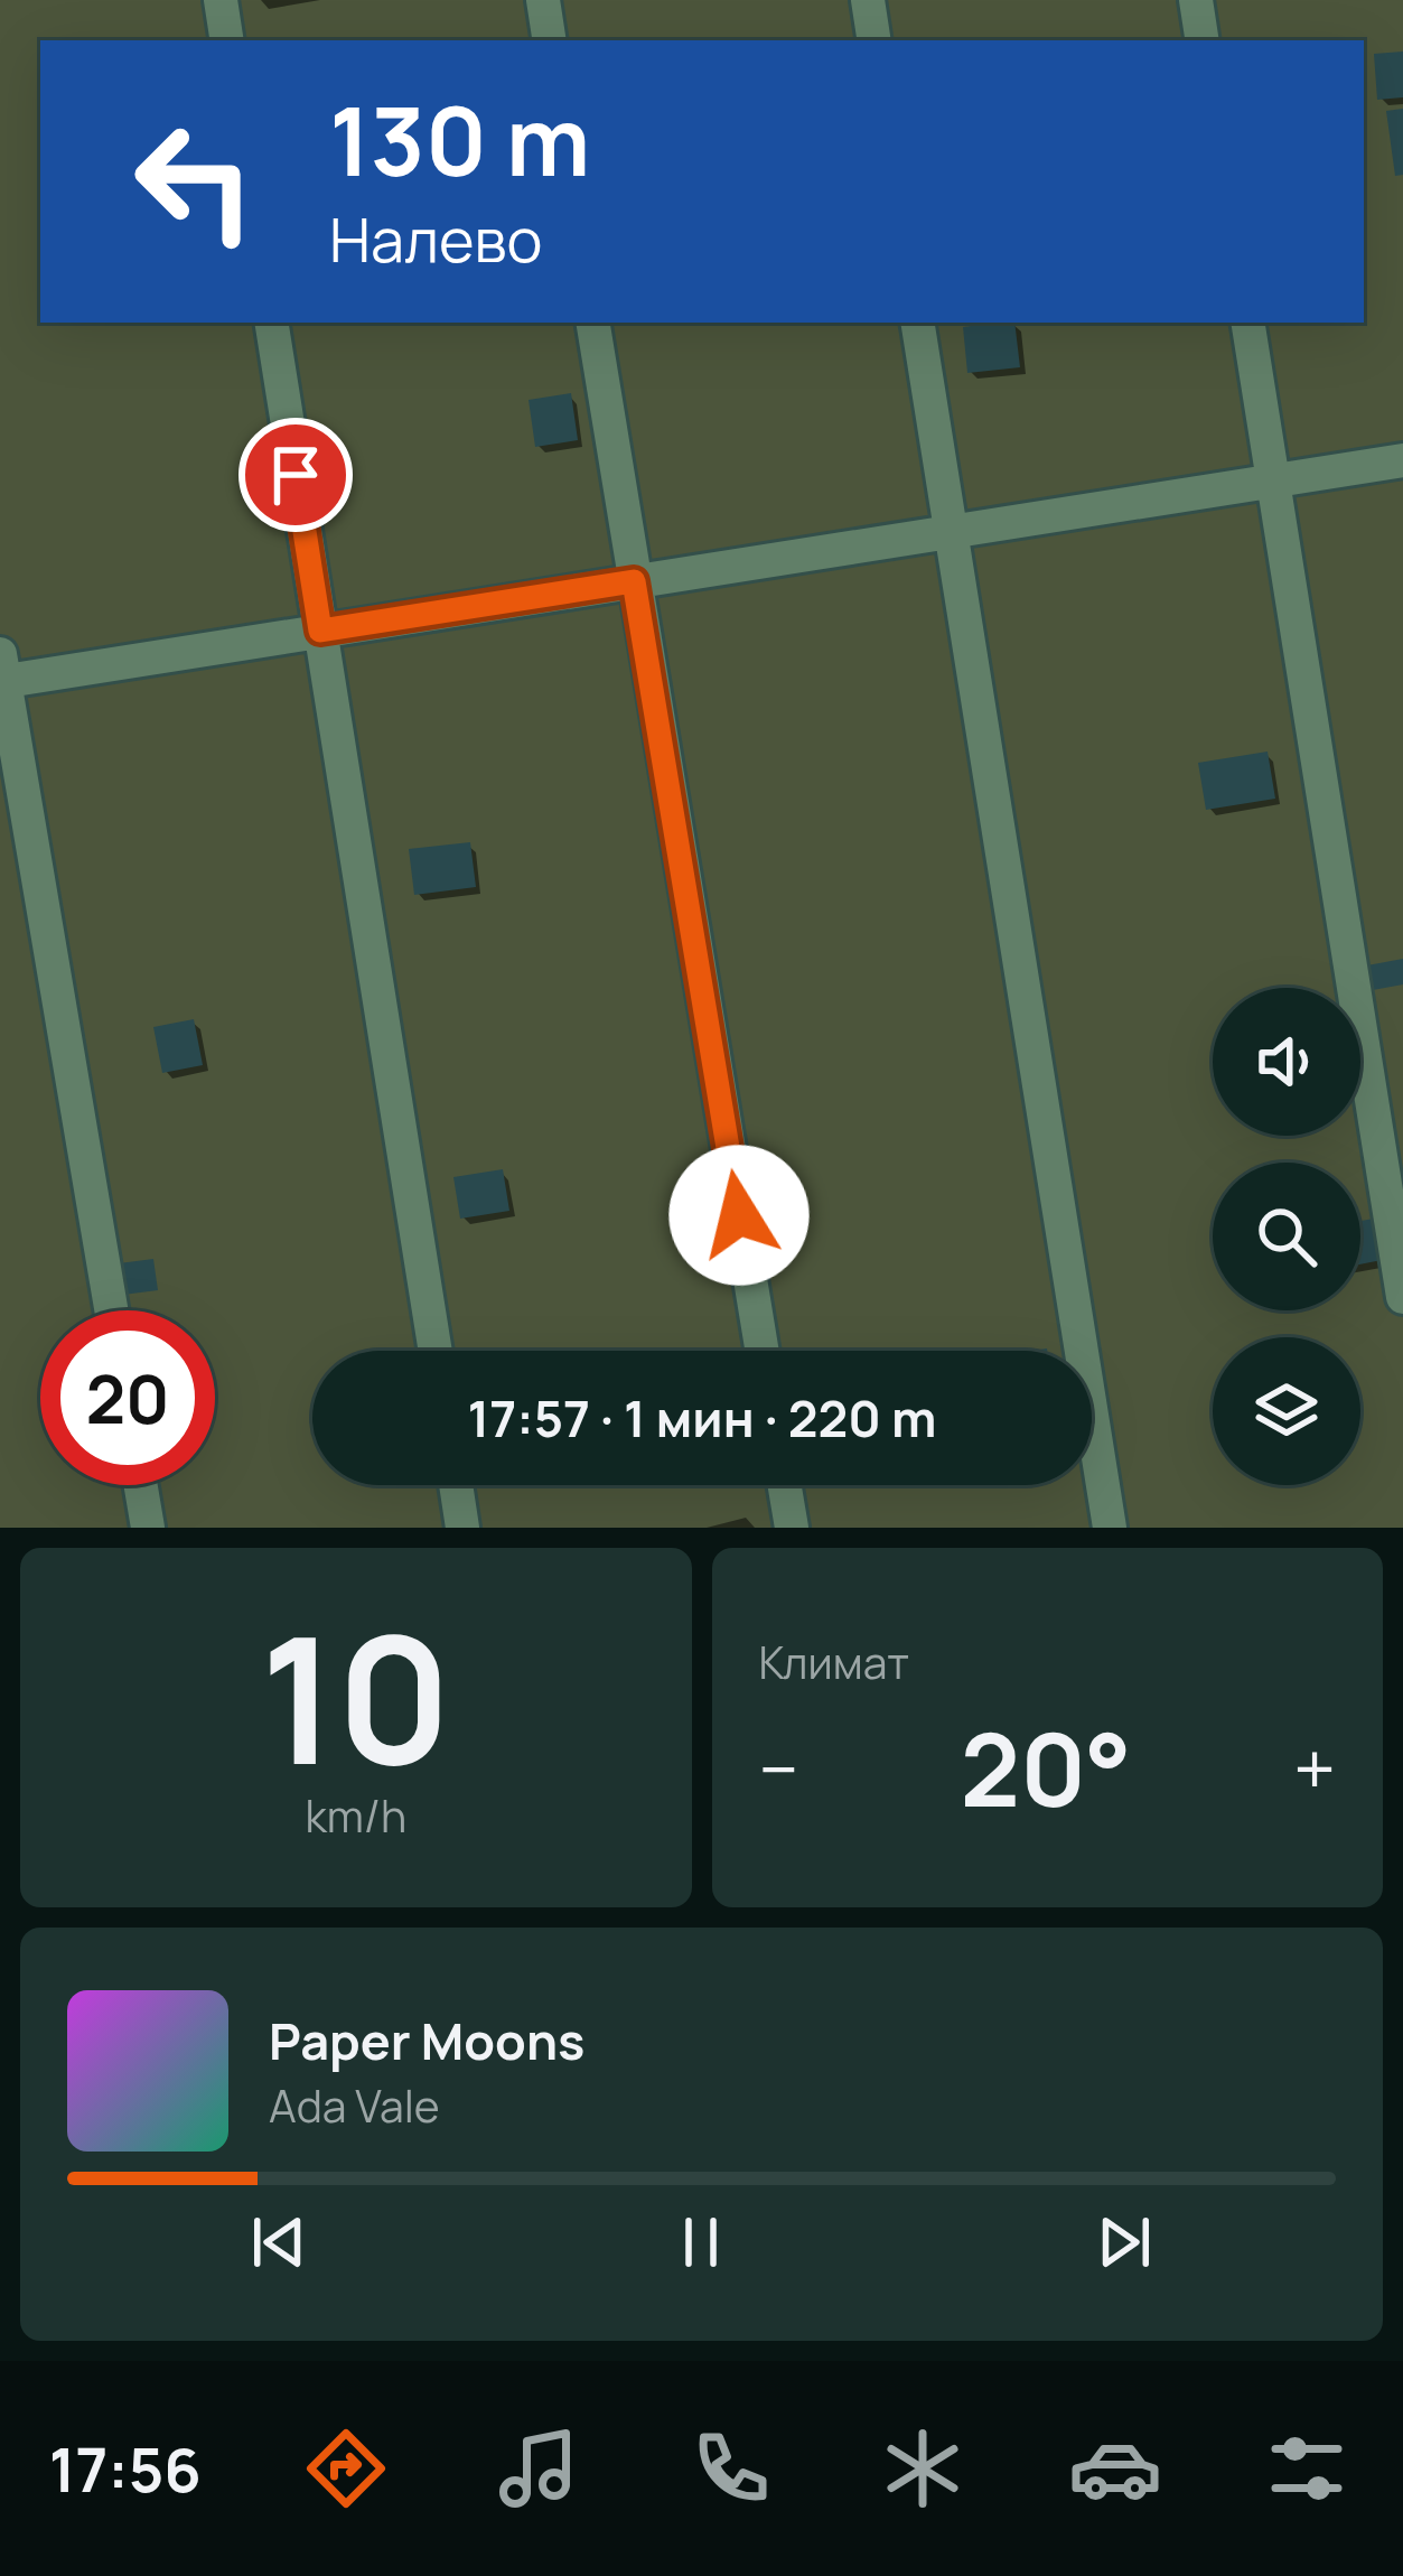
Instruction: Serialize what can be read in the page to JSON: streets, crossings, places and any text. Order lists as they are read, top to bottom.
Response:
{
  "page": {
    "turn": ["130 m", "Налево"],
    "limit": "20",
    "trip": "17:57 · 1 мин · 220 m",
    "tile": [
      ["10", "km/h"],
      "Климат"
    ],
    "heat": ["−", "20°", "+"],
    "song": ["Paper Moons", "Ada Vale"],
    "tabs": "17:56"
  }
}
